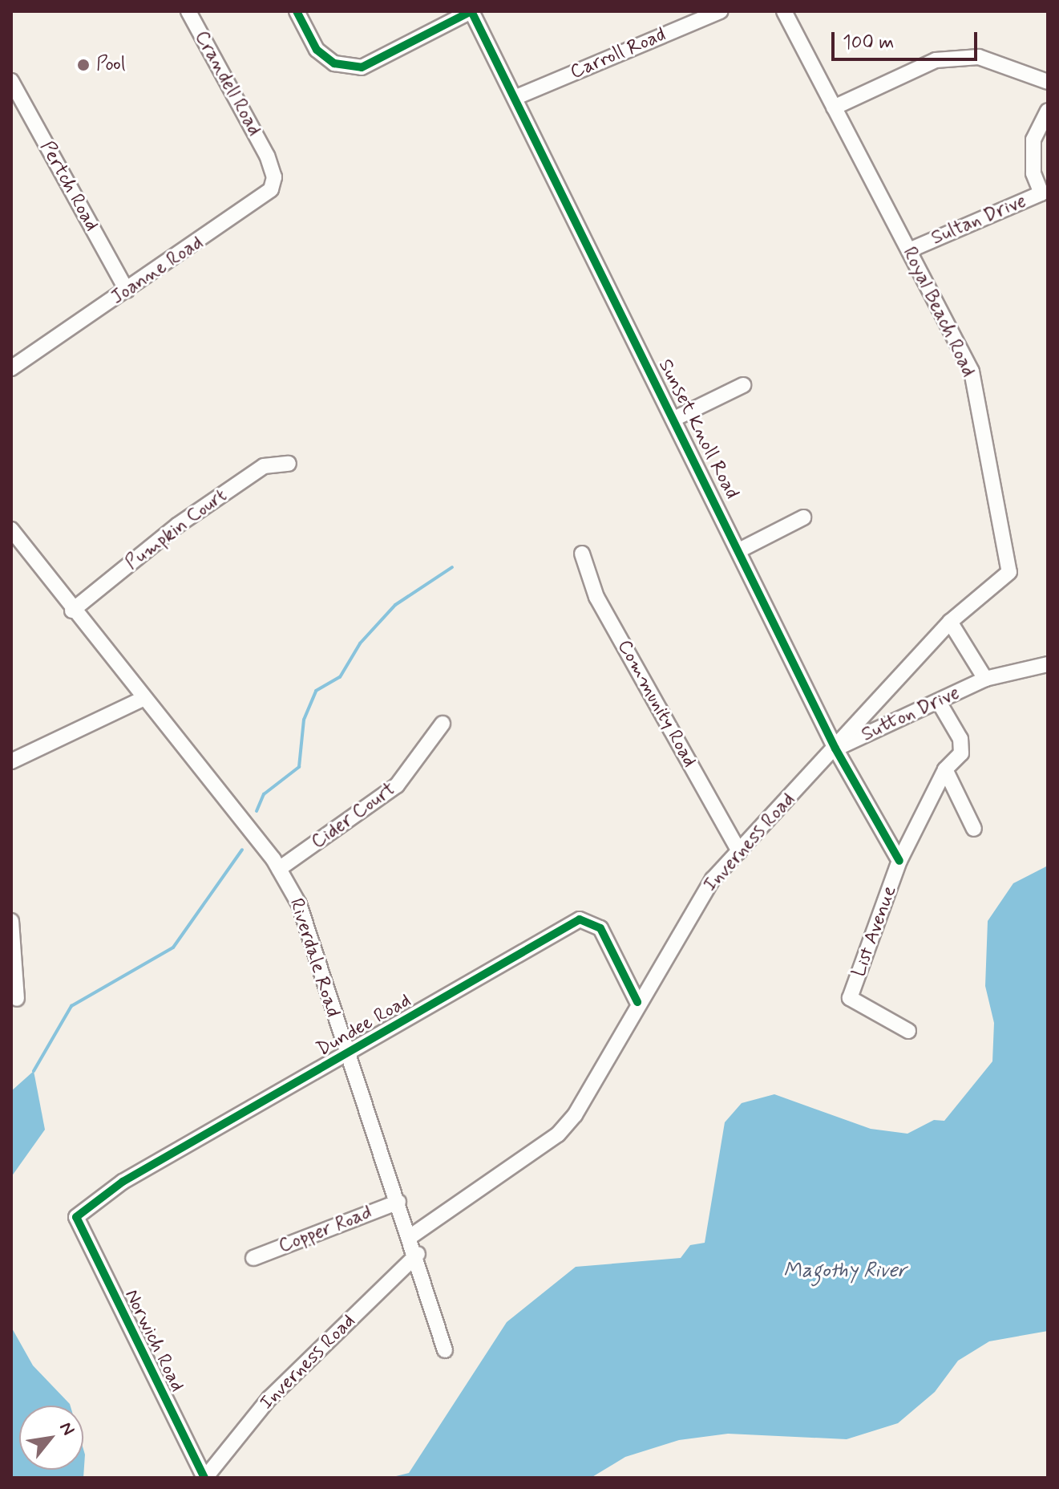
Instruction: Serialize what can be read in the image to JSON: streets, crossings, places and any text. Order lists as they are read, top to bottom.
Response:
{
  "streets": {
    "street": [
      "Carroll Road",
      "Crandell Road",
      "Pertch Road",
      "Sultan Drive",
      "Joanne Road",
      "Royal Beach Road",
      "Sunset Knoll Road",
      "Pumpkin Court",
      "Community Road",
      "Sutton Drive",
      "Cider Court",
      "Inverness Road",
      "List Avenue",
      "Riverdale Road",
      "Dundee Road",
      "Copper Road",
      "Norwich Road"
    ]
  },
  "crossings": [
    ["Carroll Road", "Sunset Knoll Road"],
    ["Crandell Road", "Joanne Road"],
    ["Pertch Road", "Joanne Road"],
    ["Sultan Drive", "Royal Beach Road"],
    ["Royal Beach Road", "Inverness Road"],
    ["Sunset Knoll Road", "Sutton Drive"],
    ["Sunset Knoll Road", "Inverness Road"],
    ["Sunset Knoll Road", "List Avenue"],
    ["Pumpkin Court", "Riverdale Road"],
    ["Community Road", "Inverness Road"],
    ["Sutton Drive", "Inverness Road"],
    ["Sutton Drive", "List Avenue"],
    ["Cider Court", "Riverdale Road"],
    ["Inverness Road", "Riverdale Road"],
    ["Inverness Road", "Dundee Road"],
    ["Inverness Road", "Norwich Road"],
    ["Riverdale Road", "Dundee Road"],
    ["Riverdale Road", "Copper Road"],
    ["Dundee Road", "Norwich Road"]
  ],
  "water": ["Magothy River"],
  "places": ["Pool"],
  "scale_bar": "100 m",
  "north": "top right"
}
